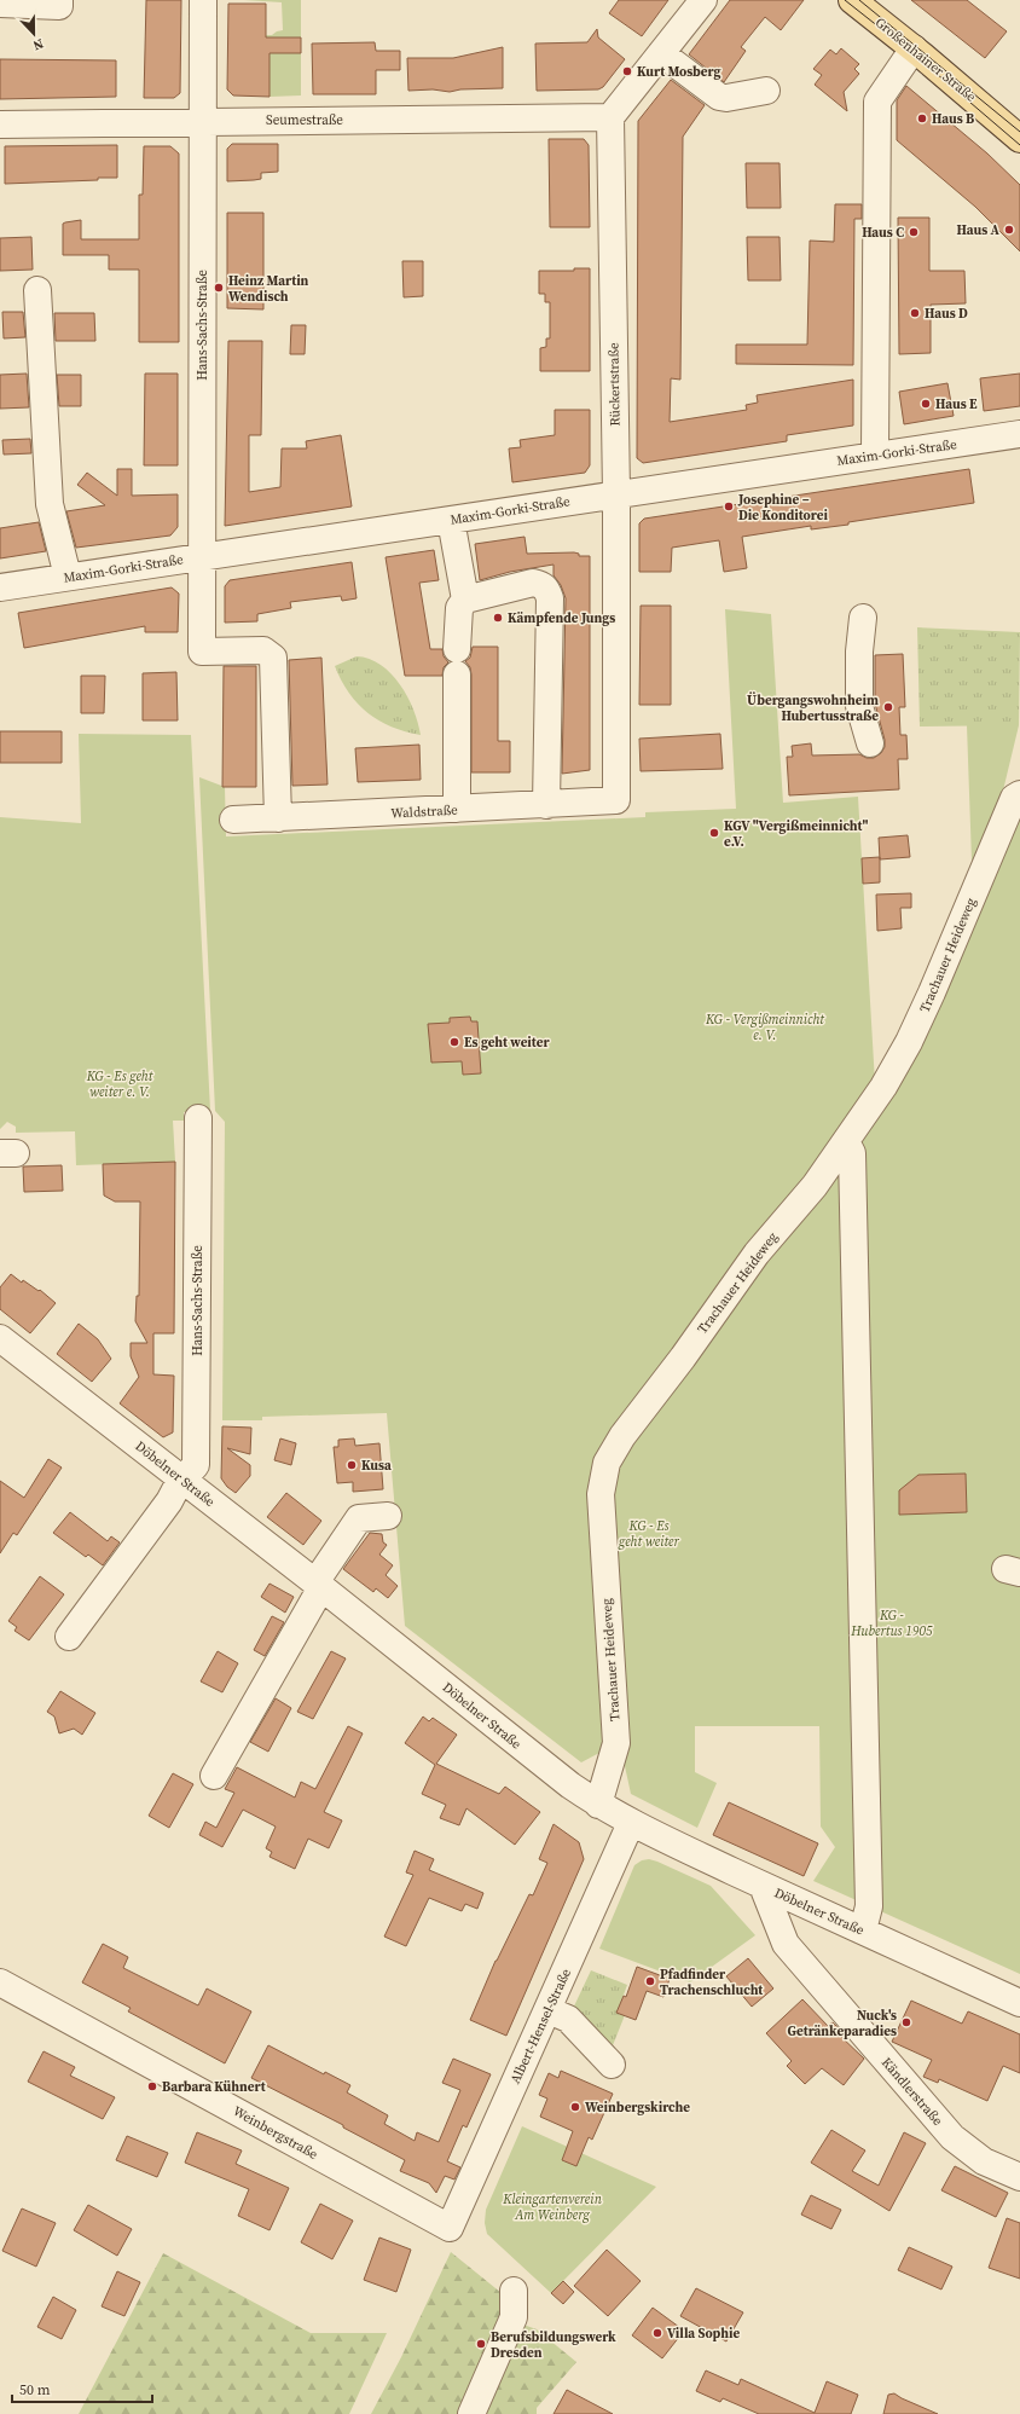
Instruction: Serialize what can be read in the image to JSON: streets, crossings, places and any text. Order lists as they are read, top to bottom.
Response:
{
  "streets": {
    "main road": ["Großenhainer Straße"],
    "street": [
      "Seumestraße",
      "Hans-Sachs-Straße",
      "Rückertstraße",
      "Maxim-Gorki-Straße",
      "Waldstraße",
      "Trachauer Heideweg",
      "Döbelner Straße",
      "Albert-Hensel-Straße",
      "Kändlerstraße",
      "Weinbergstraße"
    ]
  },
  "crossings": [
    ["Seumestraße", "Hans-Sachs-Straße"],
    ["Seumestraße", "Rückertstraße"],
    ["Hans-Sachs-Straße", "Maxim-Gorki-Straße"],
    ["Hans-Sachs-Straße", "Waldstraße"],
    ["Hans-Sachs-Straße", "Döbelner Straße"],
    ["Rückertstraße", "Maxim-Gorki-Straße"],
    ["Rückertstraße", "Waldstraße"],
    ["Trachauer Heideweg", "Döbelner Straße"],
    ["Döbelner Straße", "Albert-Hensel-Straße"],
    ["Döbelner Straße", "Kändlerstraße"],
    ["Albert-Hensel-Straße", "Weinbergstraße"]
  ],
  "parks": [
    "KG - Vergißmeinnicht e. V.",
    "KG - Es geht weiter e. V.",
    "KG - Es geht weiter",
    "KG - Hubertus 1905",
    "Kleingartenverein Am Weinberg"
  ],
  "places": [
    "Kurt Mosberg",
    "Haus B",
    "Haus A",
    "Haus C",
    "Heinz Martin Wendisch",
    "Haus D",
    "Haus E",
    "Josephine – Die Konditorei",
    "Kämpfende Jungs",
    "Übergangswohnheim Hubertusstraße",
    "KGV \"Vergißmeinnicht\" e.V.",
    "Es geht weiter",
    "Kusa",
    "Pfadfinder Trachenschlucht",
    "Nuck's Getränkeparadies",
    "Barbara Kühnert",
    "Weinbergskirche",
    "Villa Sophie",
    "Berufsbildungswerk Dresden"
  ],
  "scale_bar": "50 m",
  "north": "bottom"
}
